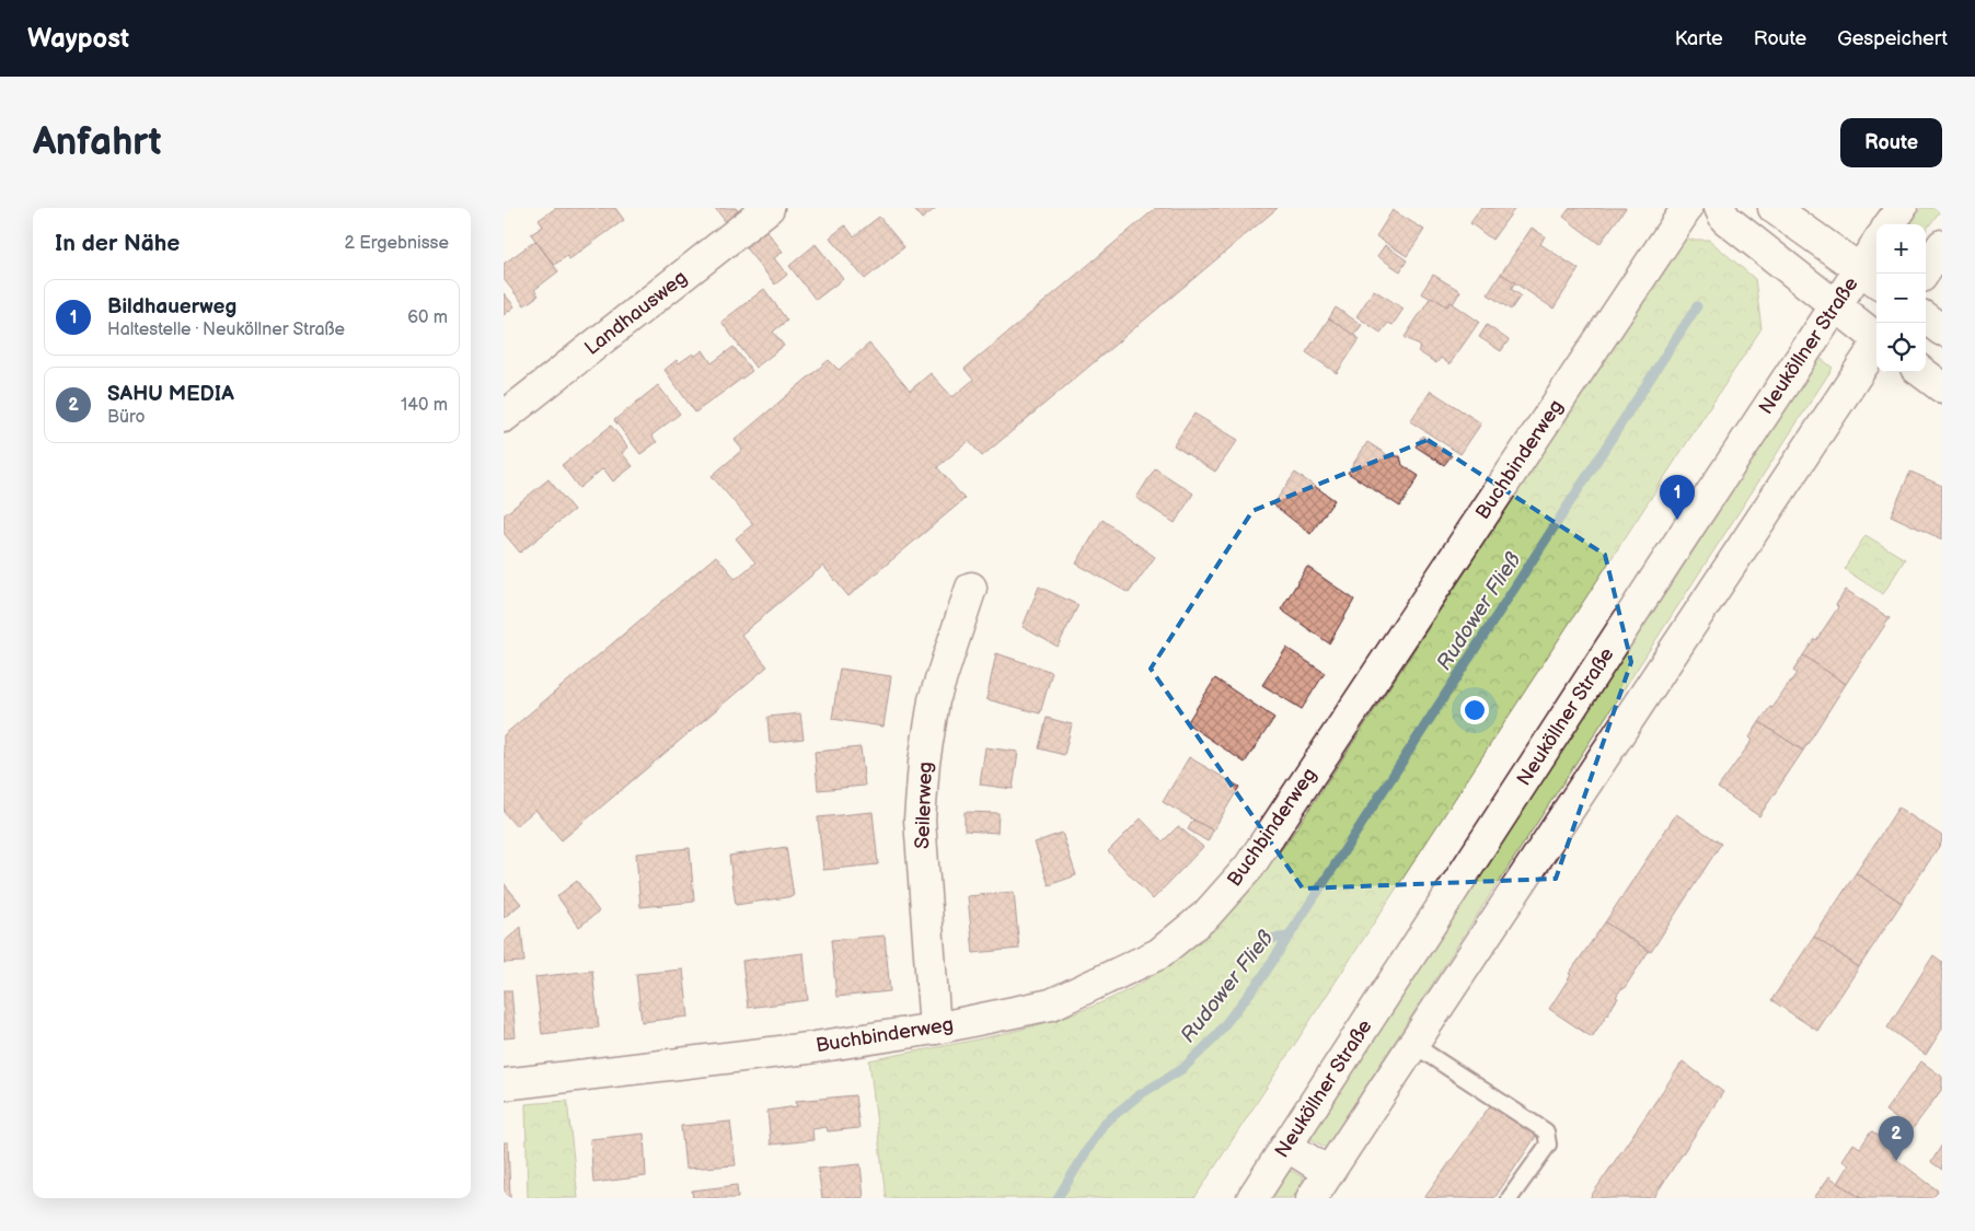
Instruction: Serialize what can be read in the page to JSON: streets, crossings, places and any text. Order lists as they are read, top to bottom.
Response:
{
  "streets": {
    "street": [
      "Landhausweg",
      "Neuköllner Straße",
      "Buchbinderweg",
      "Seilerweg"
    ]
  },
  "crossings": [
    ["Buchbinderweg", "Seilerweg"]
  ],
  "water": ["Rudower Fließ"],
  "page": {
    "header": "Waypost",
    "nav": ["Karte", "Route", "Gespeichert"],
    "buttons": "Route",
    "title": "Anfahrt",
    "heading": ["In der Nähe", "2 Ergebnisse"],
    "map_buttons": ["+", "−"],
    "list": [
      {
        "mark": "1",
        "name": "Bildhauerweg",
        "note": "Haltestelle · Neuköllner Straße",
        "value": "60 m"
      },
      {
        "mark": "2",
        "name": "SAHU MEDIA",
        "note": "Büro",
        "value": "140 m"
      }
    ],
    "pins": ["1", "2"]
  }
}
